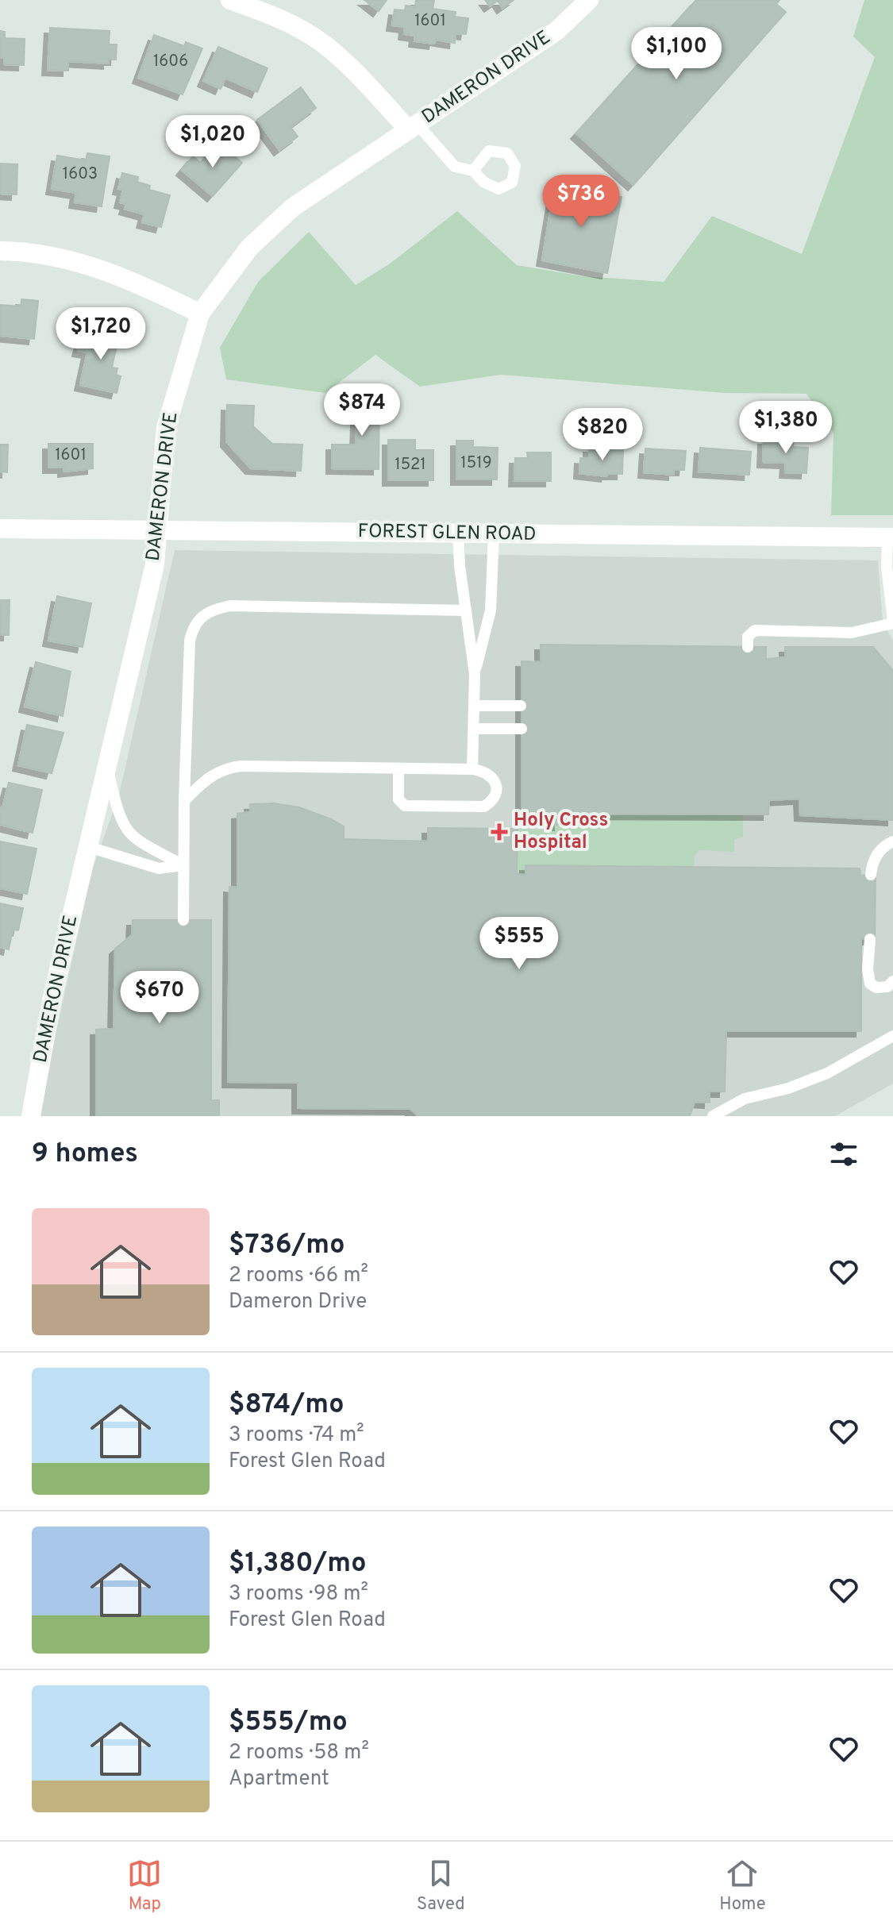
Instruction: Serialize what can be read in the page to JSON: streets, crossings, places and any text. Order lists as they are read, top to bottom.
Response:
{
  "streets": {
    "street": ["DAMERON DRIVE", "FOREST GLEN ROAD"]
  },
  "crossings": [
    ["DAMERON DRIVE", "FOREST GLEN ROAD"]
  ],
  "places": {
    "health": ["Holy Cross Hospital"]
  },
  "house_numbers": [
    "1601",
    "1606",
    "1603",
    "1601",
    "1519",
    "1521"
  ],
  "page": {
    "price": [
      "$1,100",
      "$1,020",
      "$736",
      "$1,720",
      "$874",
      "$1,380",
      "$820",
      "$555",
      "$670"
    ],
    "heading": "9 homes",
    "list": [
      {
        "name": "$736/mo",
        "note": "2 rooms · 66 m² · Dameron Drive"
      },
      {
        "name": "$874/mo",
        "note": "3 rooms · 74 m² · Forest Glen Road"
      },
      {
        "name": "$1,380/mo",
        "note": "3 rooms · 98 m² · Forest Glen Road"
      },
      {
        "name": "$555/mo",
        "note": "2 rooms · 58 m² · Apartment"
      }
    ],
    "tabs": ["Map", "Saved", "Home"]
  }
}
